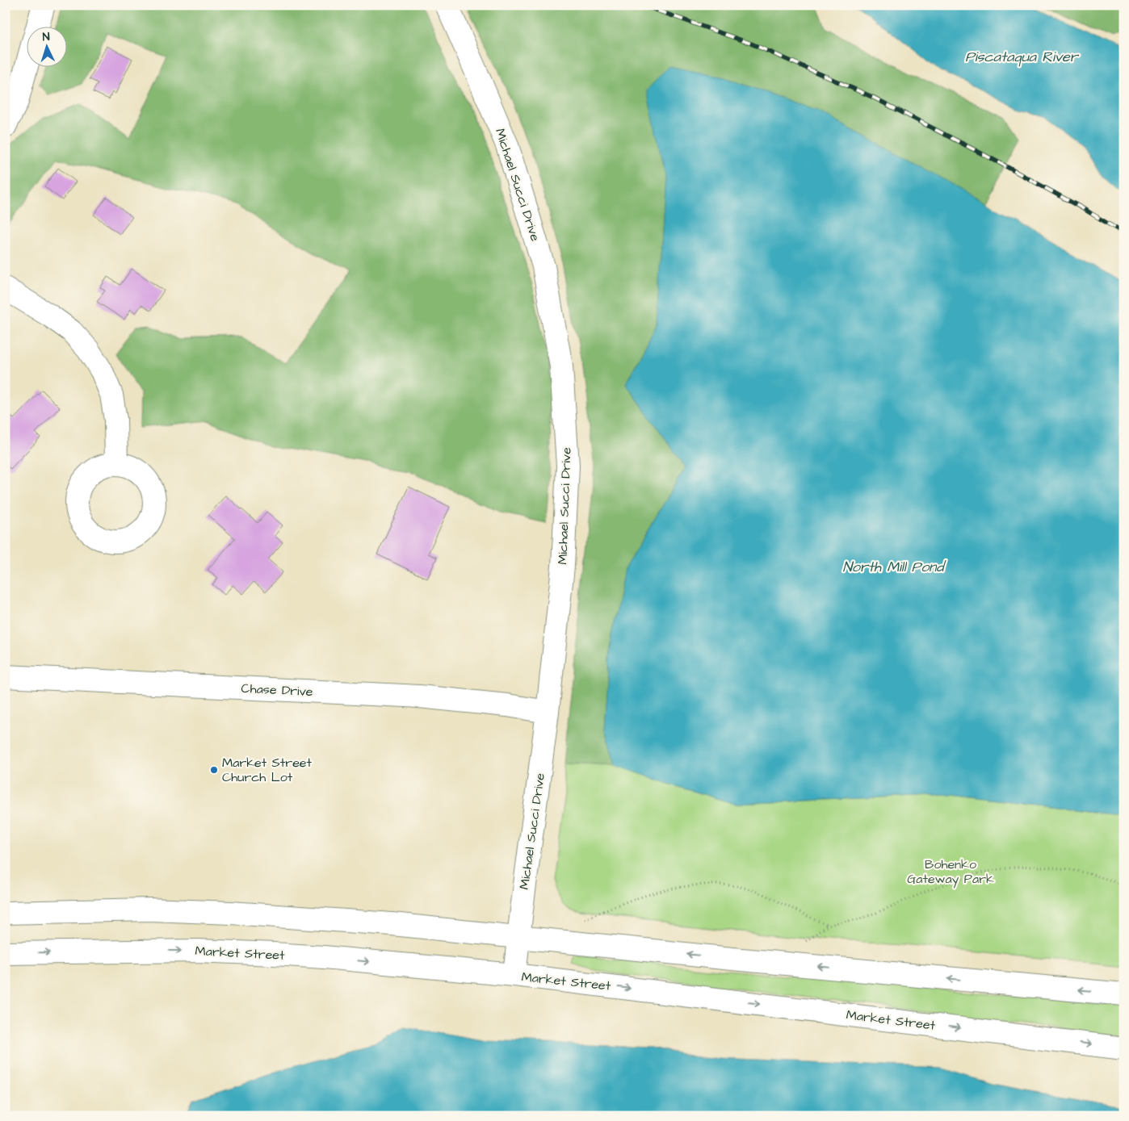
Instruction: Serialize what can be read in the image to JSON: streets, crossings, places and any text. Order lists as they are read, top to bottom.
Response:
{
  "streets": {
    "main road": ["Michael Succi Drive", "Chase Drive", "Market Street"]
  },
  "crossings": [
    ["Michael Succi Drive", "Chase Drive"],
    ["Michael Succi Drive", "Market Street"]
  ],
  "water": ["Piscataqua River", "North Mill Pond"],
  "parks": ["Bohenko Gateway Park"],
  "places": ["Market Street Church Lot"],
  "north": "top"
}
